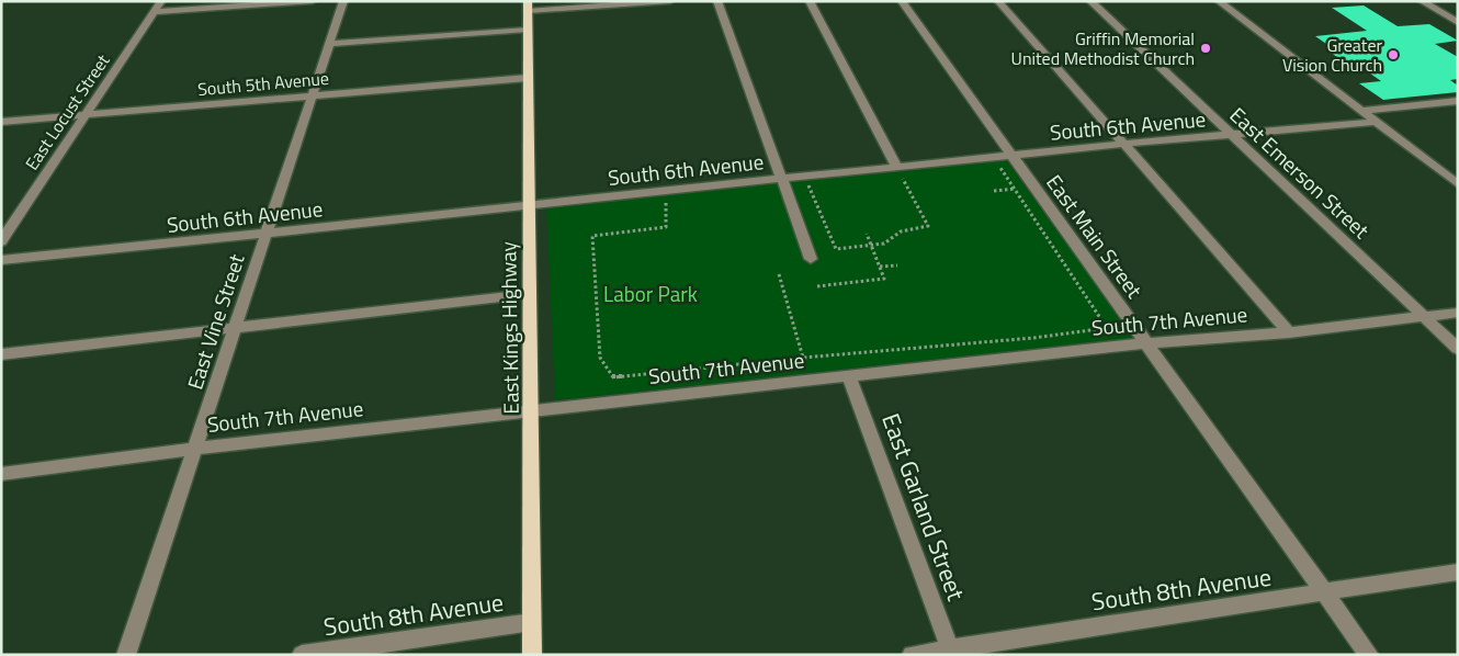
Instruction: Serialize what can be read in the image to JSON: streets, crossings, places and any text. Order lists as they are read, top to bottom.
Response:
{
  "streets": {
    "main road": ["East Kings Highway"],
    "street": [
      "South 5th Avenue",
      "East Locust Street",
      "South 6th Avenue",
      "East Emerson Street",
      "East Main Street",
      "South 7th Avenue",
      "East Vine Street",
      "East Garland Street",
      "South 8th Avenue"
    ]
  },
  "crossings": [
    ["South 5th Avenue", "East Locust Street"],
    ["South 5th Avenue", "East Vine Street"],
    ["South 5th Avenue", "East Kings Highway"],
    ["South 6th Avenue", "East Emerson Street"],
    ["South 6th Avenue", "East Main Street"],
    ["South 6th Avenue", "East Vine Street"],
    ["South 6th Avenue", "East Kings Highway"],
    ["East Emerson Street", "South 7th Avenue"],
    ["East Main Street", "South 7th Avenue"],
    ["East Main Street", "South 8th Avenue"],
    ["South 7th Avenue", "East Vine Street"],
    ["South 7th Avenue", "East Kings Highway"],
    ["South 7th Avenue", "East Garland Street"],
    ["East Kings Highway", "South 8th Avenue"],
    ["East Garland Street", "South 8th Avenue"]
  ],
  "parks": ["Labor Park"],
  "places": ["Griffin Memorial United Methodist Church", "Greater Vision Church"]
}
